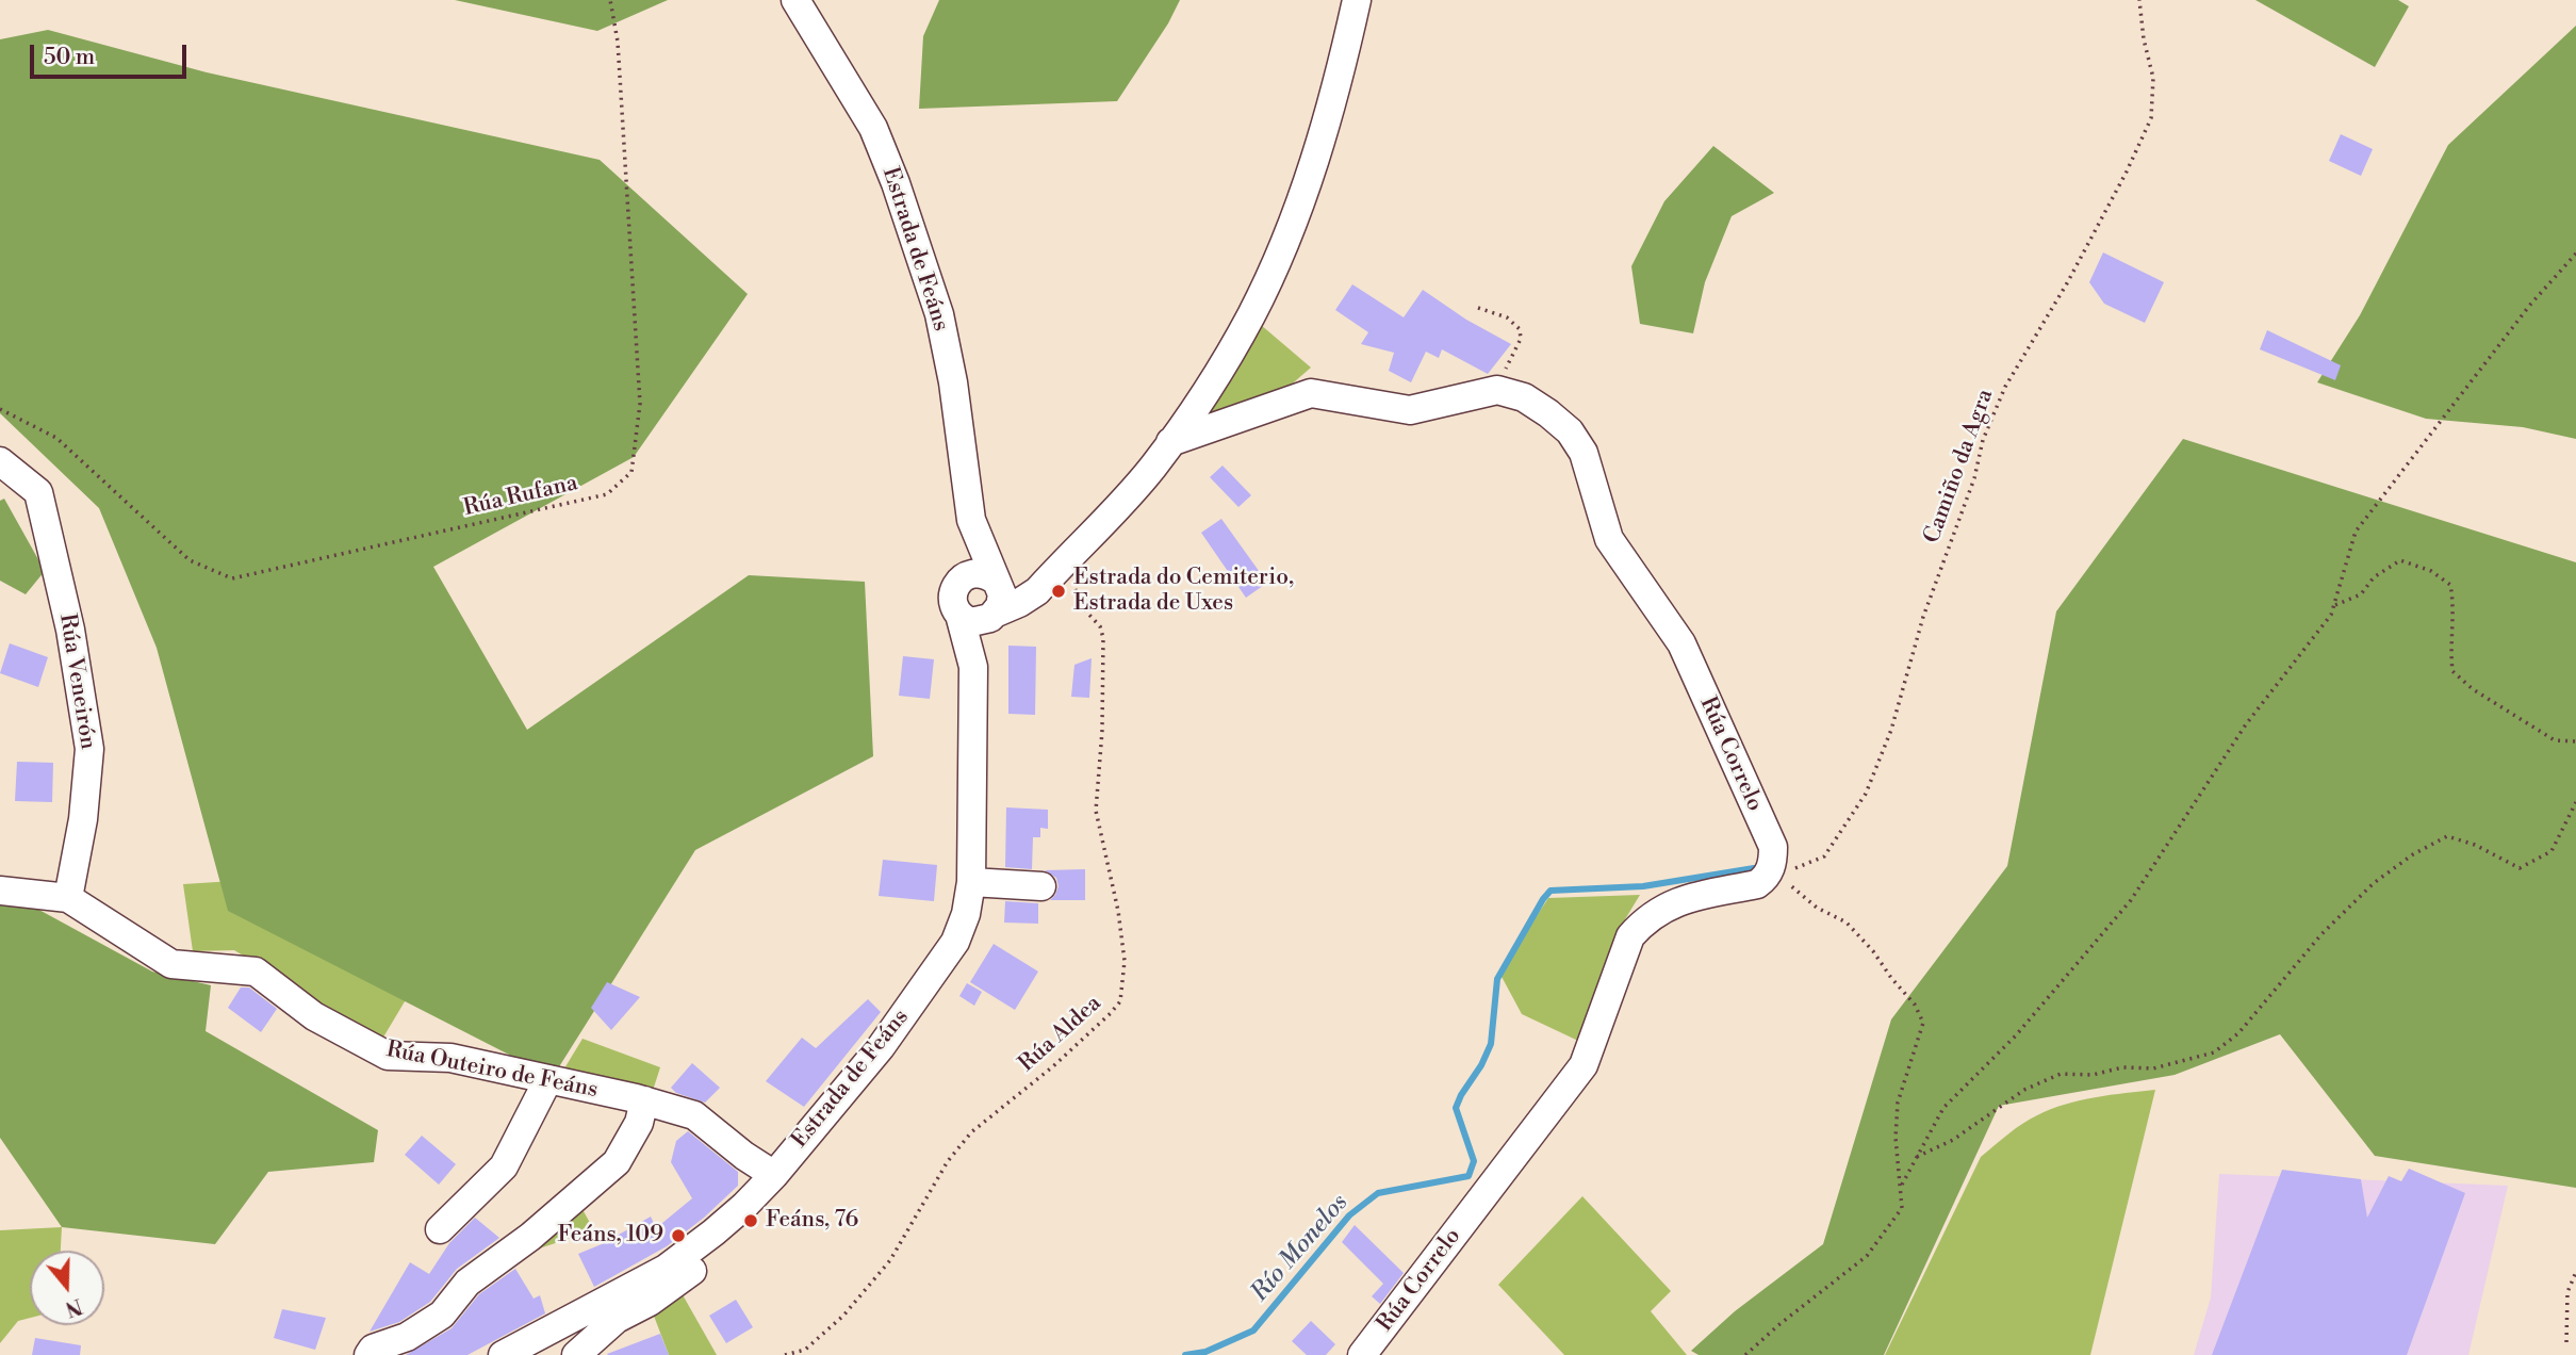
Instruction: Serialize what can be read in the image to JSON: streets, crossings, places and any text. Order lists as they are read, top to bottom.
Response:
{
  "streets": {
    "street": [
      "Estrada de Feáns",
      "Rúa Veneirón",
      "Rúa Correlo",
      "Rúa Outeiro de Feáns"
    ],
    "path": ["Camiño da Agra", "Rúa Rufana", "Rúa Aldea"]
  },
  "crossings": [
    ["Estrada de Feáns", "Rúa Outeiro de Feáns"],
    ["Camiño da Agra", "Rúa Correlo"],
    ["Rúa Veneirón", "Rúa Outeiro de Feáns"]
  ],
  "water": ["Río Monelos"],
  "places": ["Estrada do Cemiterio, Estrada de Uxes", "Feáns, 76", "Feáns, 109"],
  "scale_bar": "50 m",
  "north": "bottom"
}
